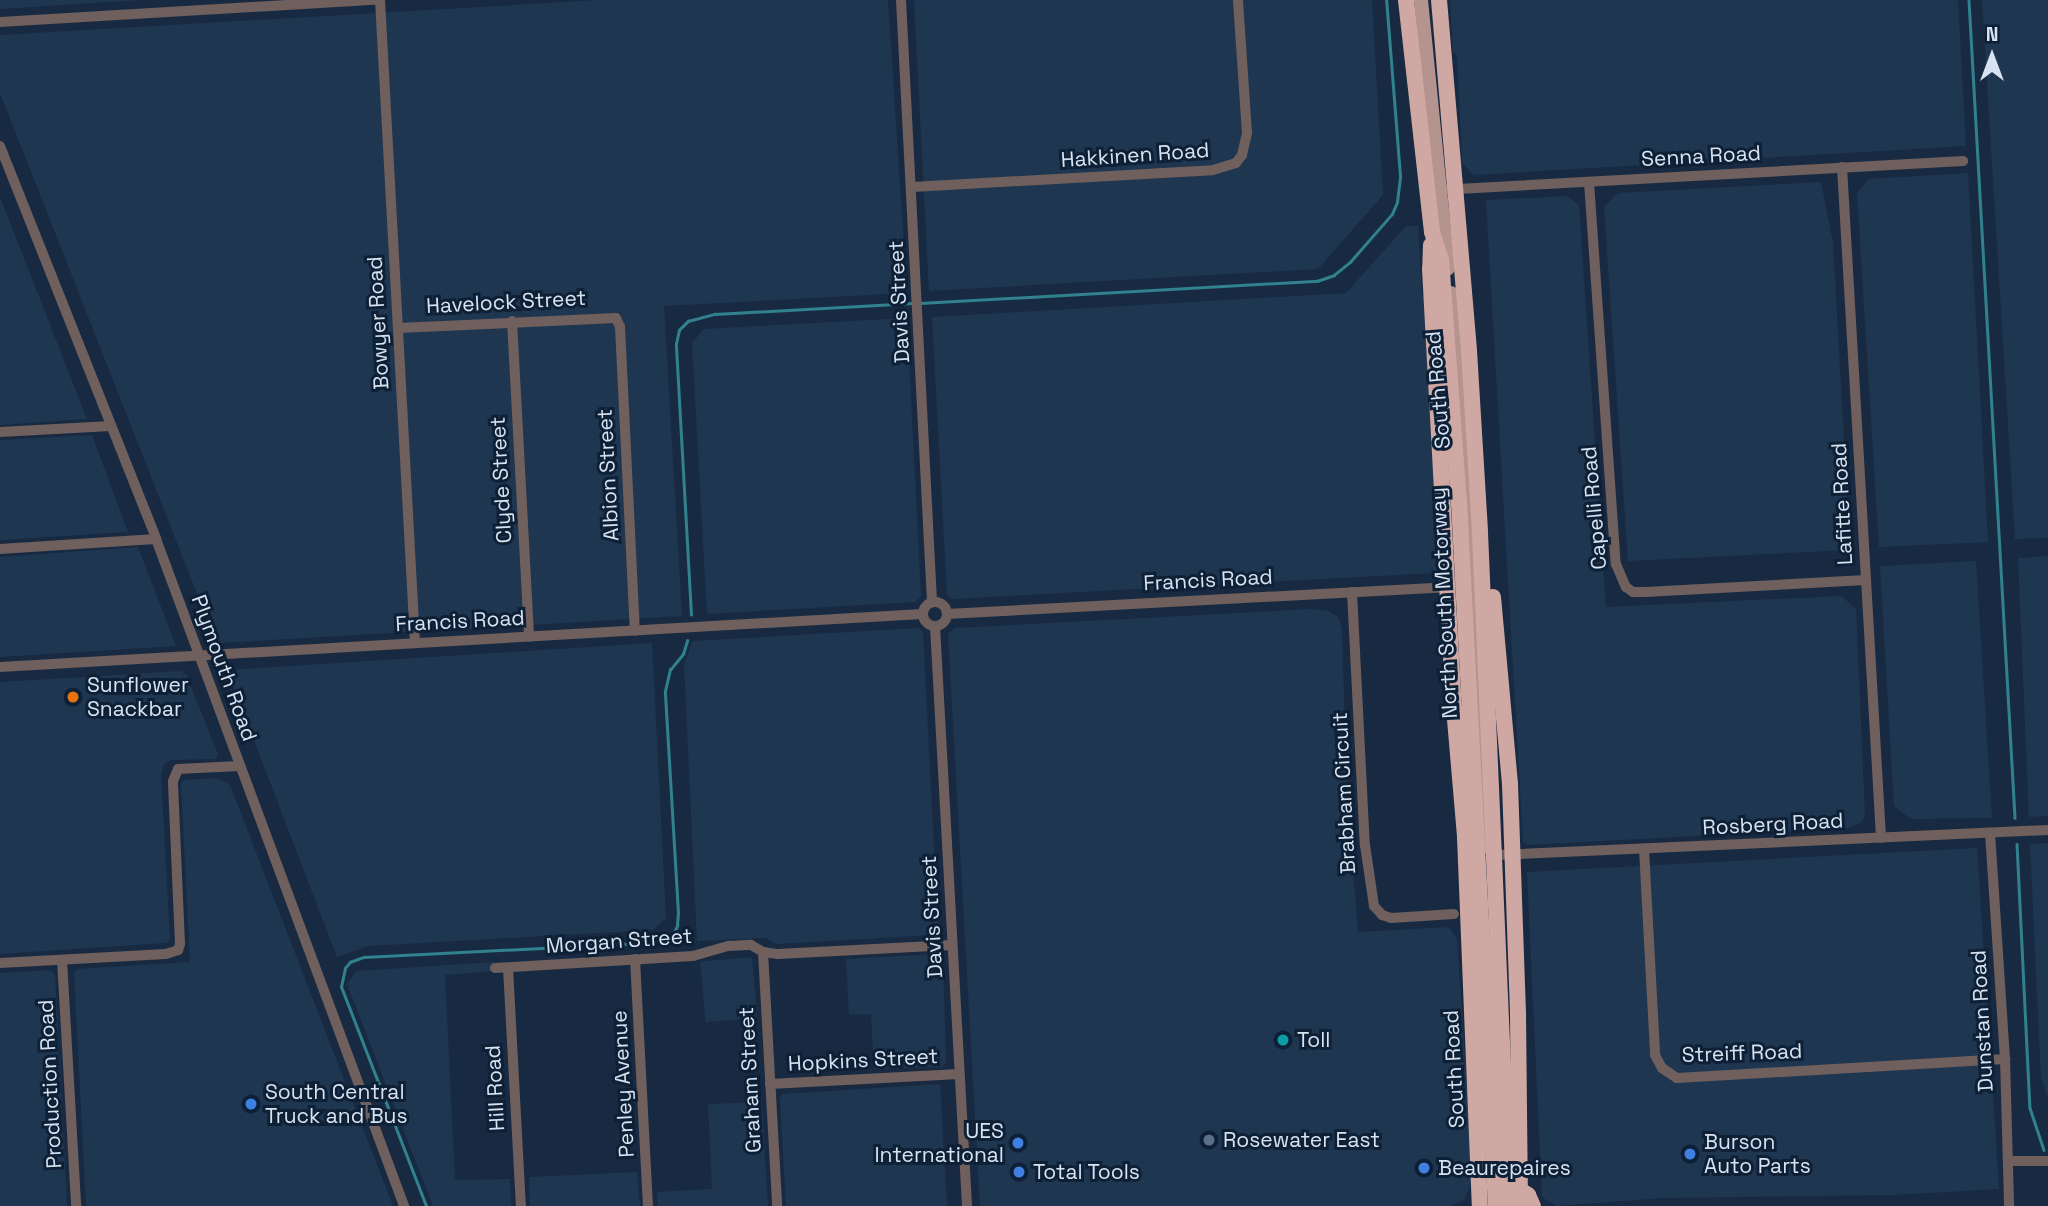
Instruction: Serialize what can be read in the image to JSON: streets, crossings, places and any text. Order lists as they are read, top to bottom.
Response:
{
  "streets": {
    "highway": ["South Road", "North South Motorway"],
    "street": [
      "Hakkinen Road",
      "Senna Road",
      "Havelock Street",
      "Davis Street",
      "Bowyer Road",
      "Albion Street",
      "Clyde Street",
      "Lafitte Road",
      "Capelli Road",
      "Francis Road",
      "Plymouth Road",
      "Brabham Circuit",
      "Rosberg Road",
      "Morgan Street",
      "Dunstan Road",
      "Streiff Road",
      "Hopkins Street",
      "Graham Street",
      "Production Road",
      "Penley Avenue",
      "Hill Road"
    ]
  },
  "crossings": [
    ["Hakkinen Road", "Davis Street"],
    ["Senna Road", "South Road"],
    ["Senna Road", "Lafitte Road"],
    ["Senna Road", "Capelli Road"],
    ["Havelock Street", "Bowyer Road"],
    ["Havelock Street", "Albion Street"],
    ["Havelock Street", "Clyde Street"],
    ["Davis Street", "Francis Road"],
    ["Davis Street", "Morgan Street"],
    ["Davis Street", "Hopkins Street"],
    ["Bowyer Road", "Francis Road"],
    ["South Road", "Francis Road"],
    ["South Road", "North South Motorway"],
    ["South Road", "Rosberg Road"],
    ["Albion Street", "Francis Road"],
    ["Clyde Street", "Francis Road"],
    ["Lafitte Road", "Capelli Road"],
    ["Lafitte Road", "Rosberg Road"],
    ["Francis Road", "Plymouth Road"],
    ["Francis Road", "Brabham Circuit"],
    ["Rosberg Road", "Dunstan Road"],
    ["Rosberg Road", "Streiff Road"],
    ["Morgan Street", "Graham Street"],
    ["Morgan Street", "Penley Avenue"],
    ["Morgan Street", "Hill Road"],
    ["Dunstan Road", "Streiff Road"],
    ["Hopkins Street", "Graham Street"]
  ],
  "places": [
    "Sunflower Snackbar",
    "Toll",
    "South Central Truck and Bus",
    "Rosewater East",
    "UES International",
    "Burson Auto Parts",
    "Beaurepaires",
    "Total Tools"
  ],
  "north": "top"
}
